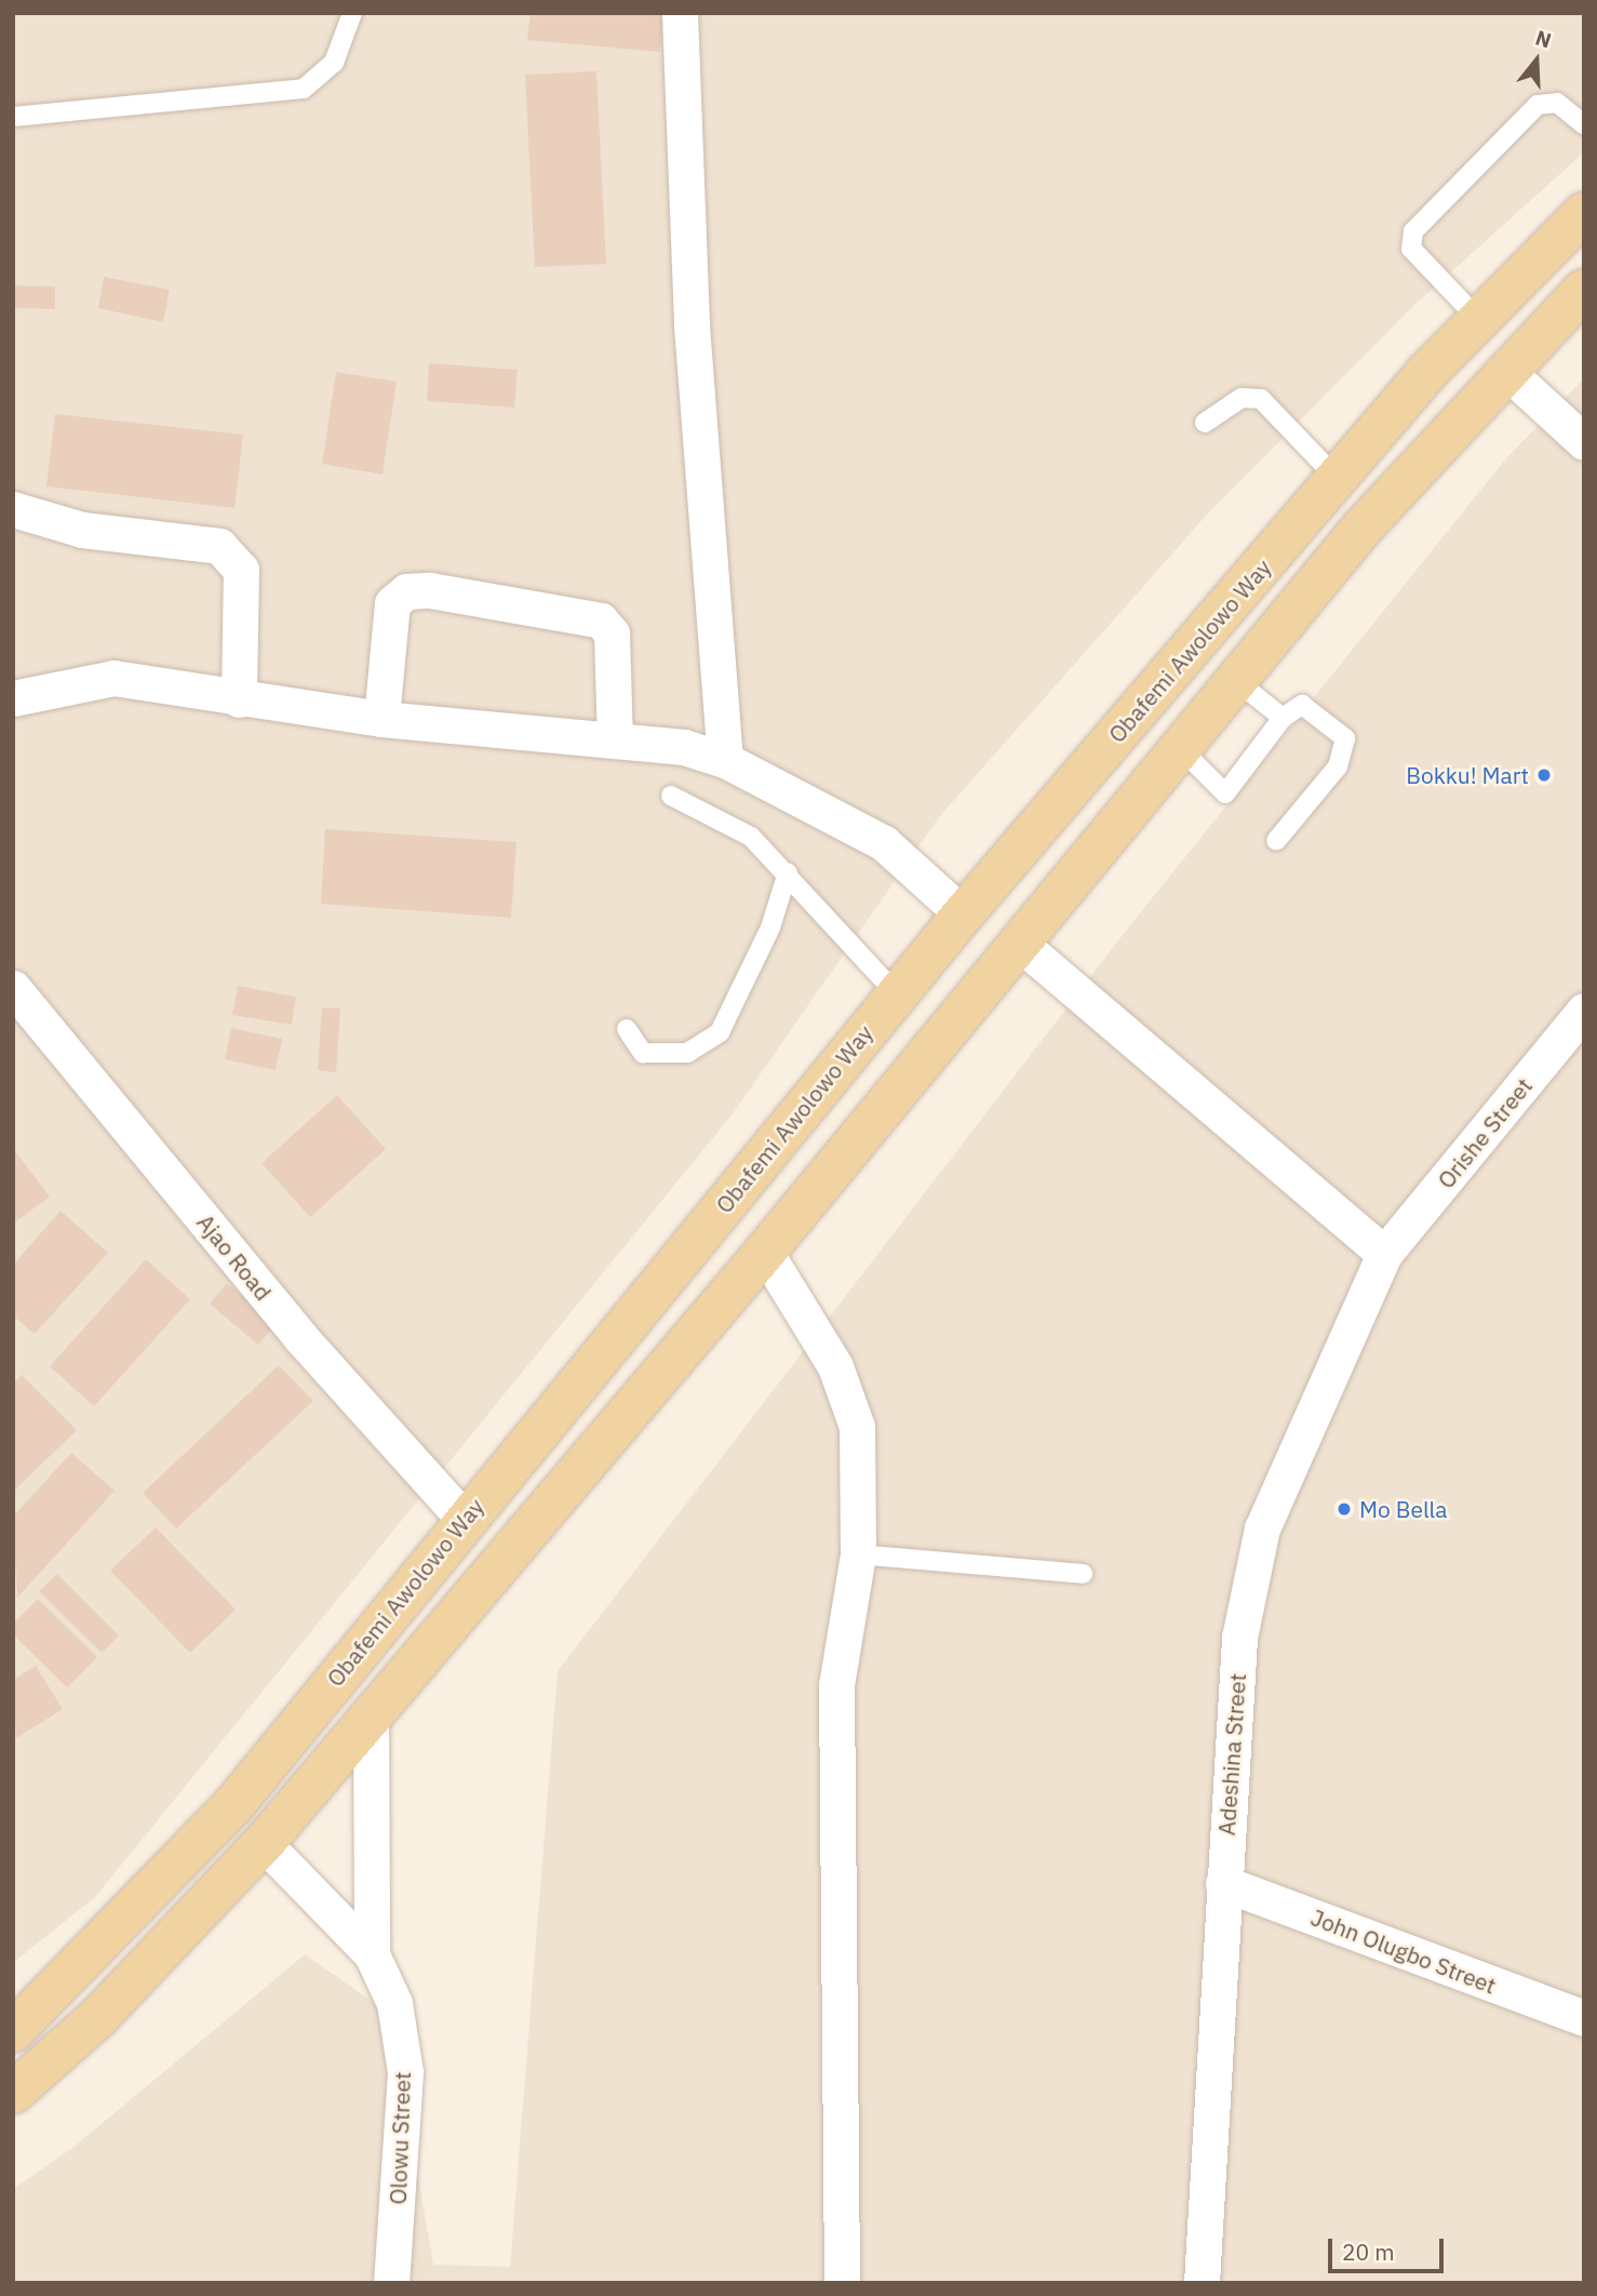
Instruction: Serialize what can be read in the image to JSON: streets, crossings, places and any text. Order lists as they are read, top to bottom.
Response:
{
  "streets": {
    "main road": ["Obafemi Awolowo Way"],
    "street": [
      "Orishe Street",
      "Ajao Road",
      "Adeshina Street",
      "John Olugbo Street",
      "Olowu Street"
    ]
  },
  "crossings": [
    ["Obafemi Awolowo Way", "Ajao Road"],
    ["Orishe Street", "Adeshina Street"],
    ["Adeshina Street", "John Olugbo Street"]
  ],
  "places": ["Bokku! Mart", "Mo Bella"],
  "scale_bar": "20 m",
  "north": "top"
}
